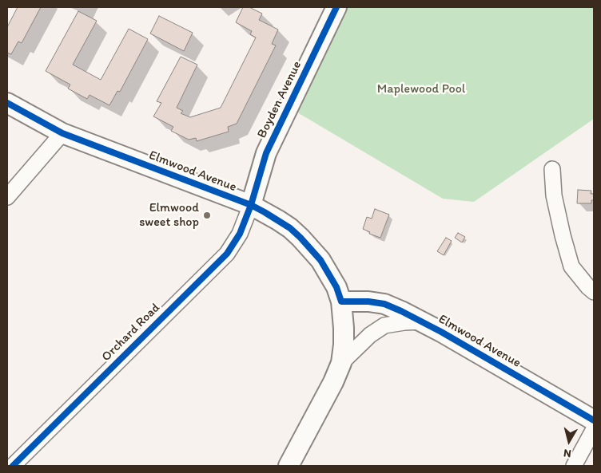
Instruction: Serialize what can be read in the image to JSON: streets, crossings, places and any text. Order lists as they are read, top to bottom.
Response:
{
  "streets": {
    "street": ["Boyden Avenue", "Elmwood Avenue", "Orchard Road"]
  },
  "crossings": [
    ["Boyden Avenue", "Elmwood Avenue"],
    ["Boyden Avenue", "Orchard Road"],
    ["Elmwood Avenue", "Orchard Road"]
  ],
  "parks": ["Maplewood Pool"],
  "places": ["Elmwood sweet shop"],
  "north": "bottom"
}
